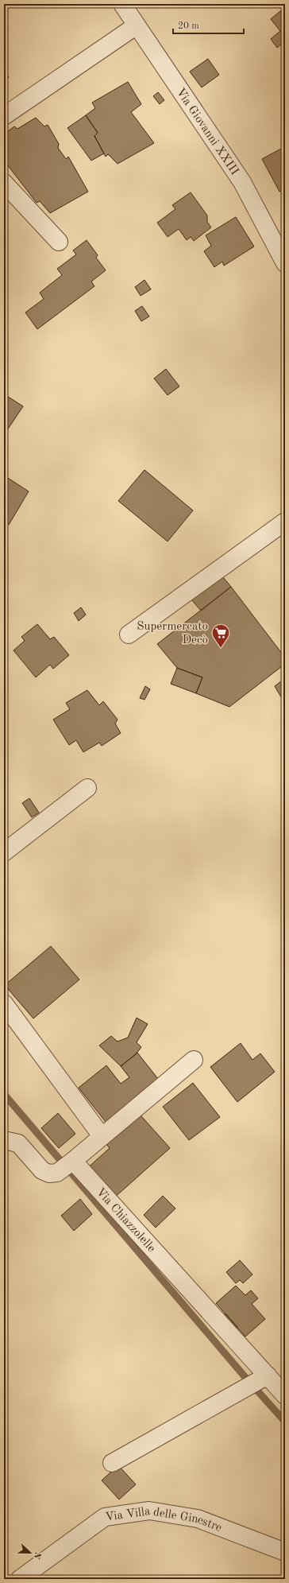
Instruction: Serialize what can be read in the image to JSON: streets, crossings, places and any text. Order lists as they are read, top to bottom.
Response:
{
  "streets": {
    "street": ["Via Giovanni XXIII", "Via Chiazzolelle", "Via Villa delle Ginestre"]
  },
  "places": {
    "supermarket": ["Supermercato Decò"]
  },
  "scale_bar": "20 m",
  "north": "right"
}
